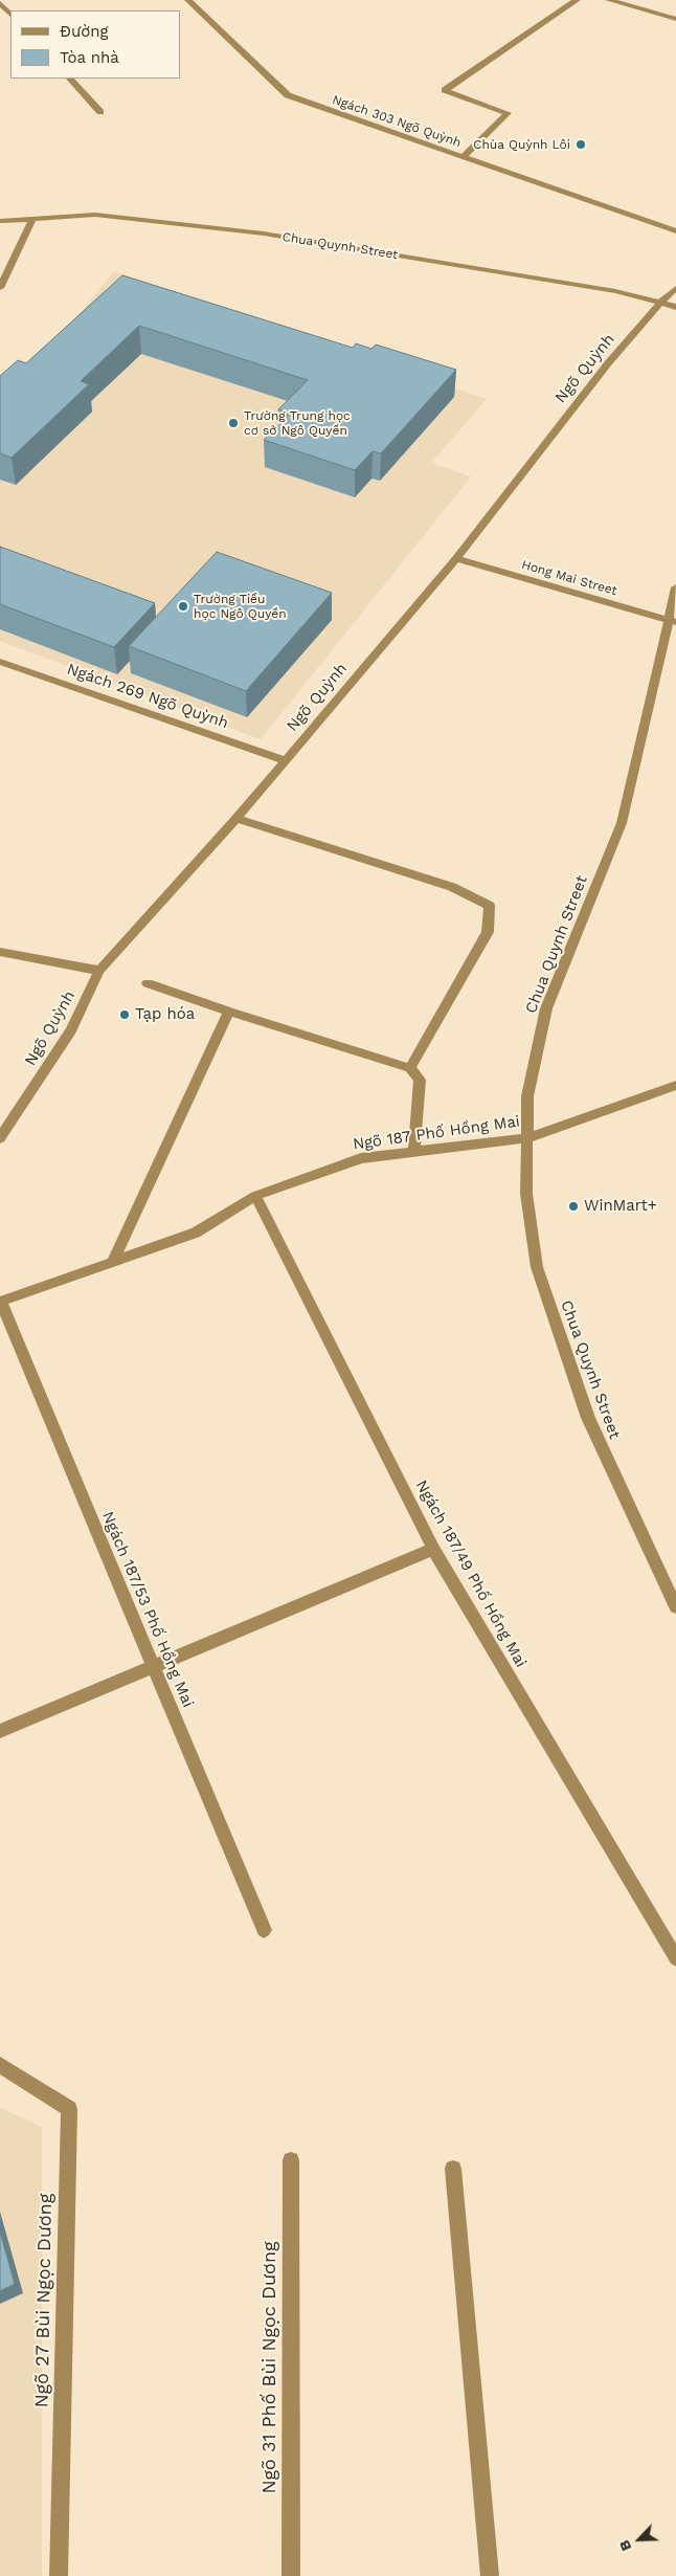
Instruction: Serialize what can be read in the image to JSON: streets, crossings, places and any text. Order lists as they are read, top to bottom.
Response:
{
  "streets": {
    "street": [
      "Ngách 303 Ngõ Quỳnh",
      "Chua Quynh Street",
      "Ngõ Quỳnh",
      "Hong Mai Street",
      "Ngách 269 Ngõ Quỳnh",
      "Ngõ 187 Phố Hồng Mai",
      "Ngách 187/49 Phố Hồng Mai",
      "Ngách 187/53 Phố Hồng Mai",
      "Ngõ 27 Bùi Ngọc Dương",
      "Ngõ 31 Phố Bùi Ngọc Dương"
    ]
  },
  "crossings": [
    ["Chua Quynh Street", "Ngõ Quỳnh"],
    ["Chua Quynh Street", "Hong Mai Street"],
    ["Chua Quynh Street", "Ngõ 187 Phố Hồng Mai"],
    ["Ngõ Quỳnh", "Hong Mai Street"],
    ["Ngõ Quỳnh", "Ngách 269 Ngõ Quỳnh"],
    ["Ngõ 187 Phố Hồng Mai", "Ngách 187/49 Phố Hồng Mai"],
    ["Ngõ 187 Phố Hồng Mai", "Ngách 187/53 Phố Hồng Mai"]
  ],
  "places": [
    "Chùa Quỳnh Lôi",
    "Trường Trung học cơ sở Ngô Quyền",
    "Trường Tiểu học Ngô Quyền",
    "Tạp hóa",
    "WinMart+"
  ],
  "legend": ["Đường", "Tòa nhà"],
  "north": "bottom left"
}
